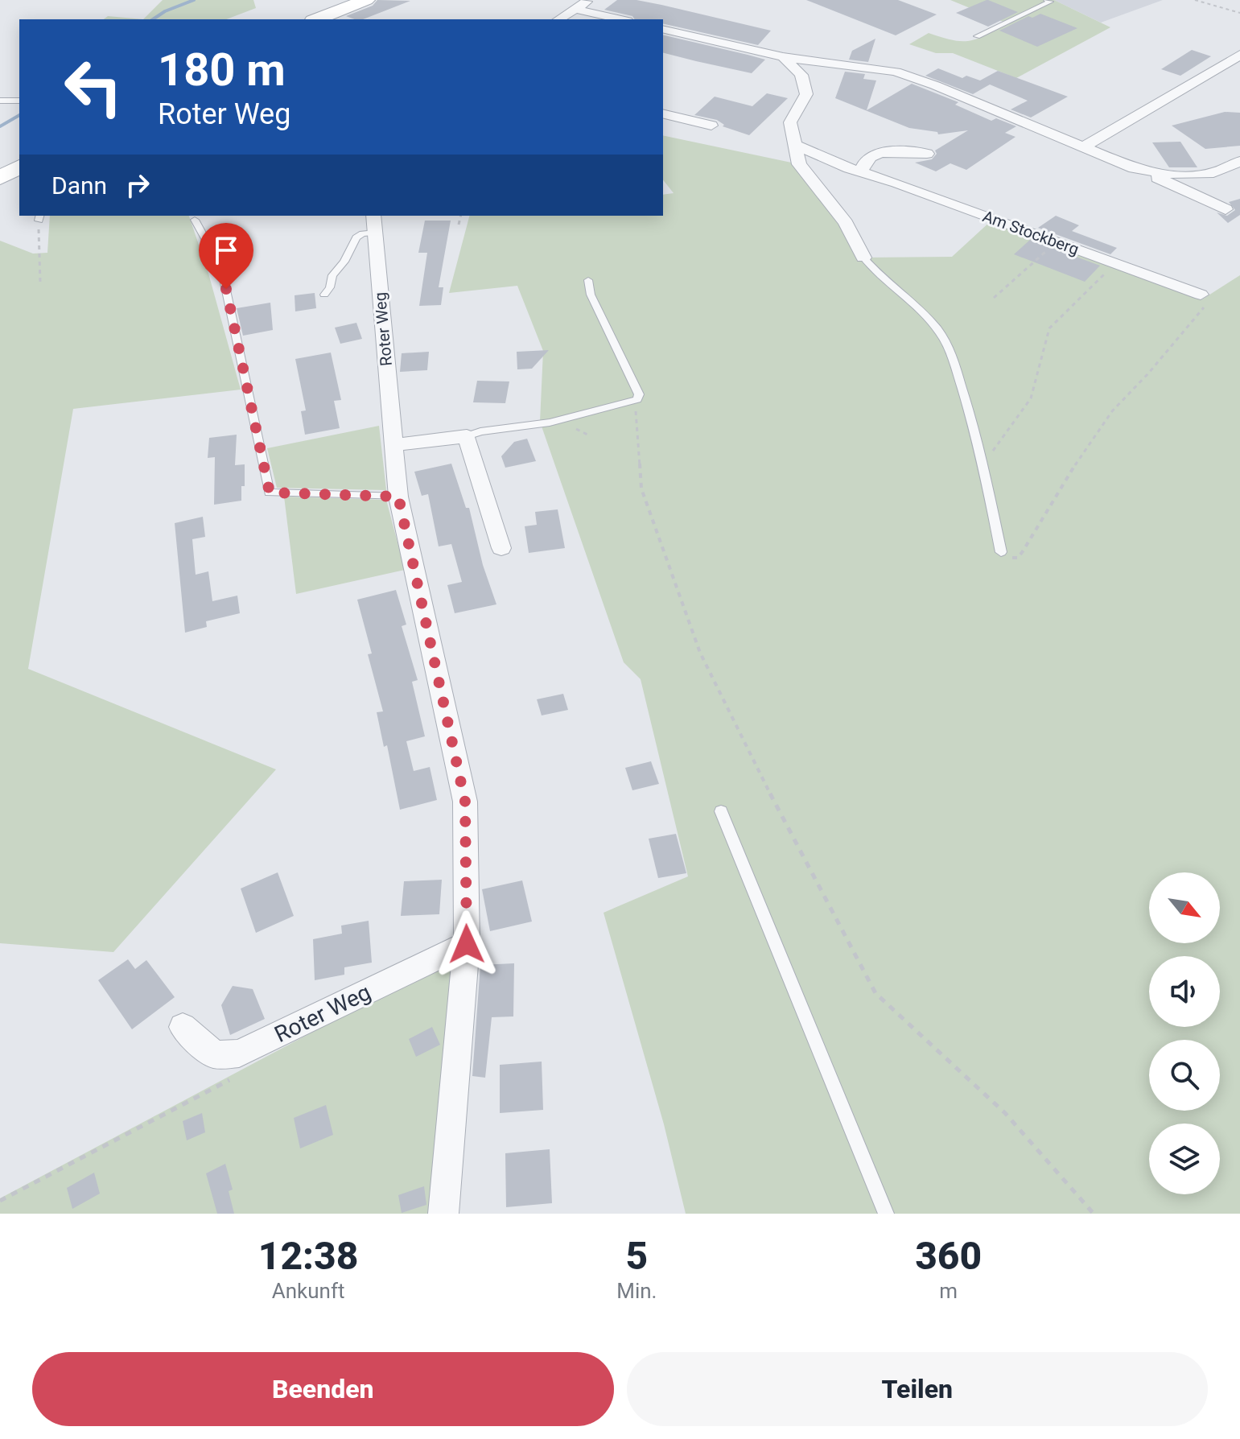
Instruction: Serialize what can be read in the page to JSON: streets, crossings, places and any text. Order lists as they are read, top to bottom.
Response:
{
  "streets": {
    "street": ["Am Stockberg", "Roter Weg"]
  },
  "north": "bottom right",
  "page": {
    "turn": ["180 m", "Roter Weg"],
    "then": "Dann",
    "eta": [
      "12:38",
      "Ankunft",
      "5",
      "Min.",
      "360",
      "m"
    ],
    "buttons": ["Beenden", "Teilen"]
  }
}
